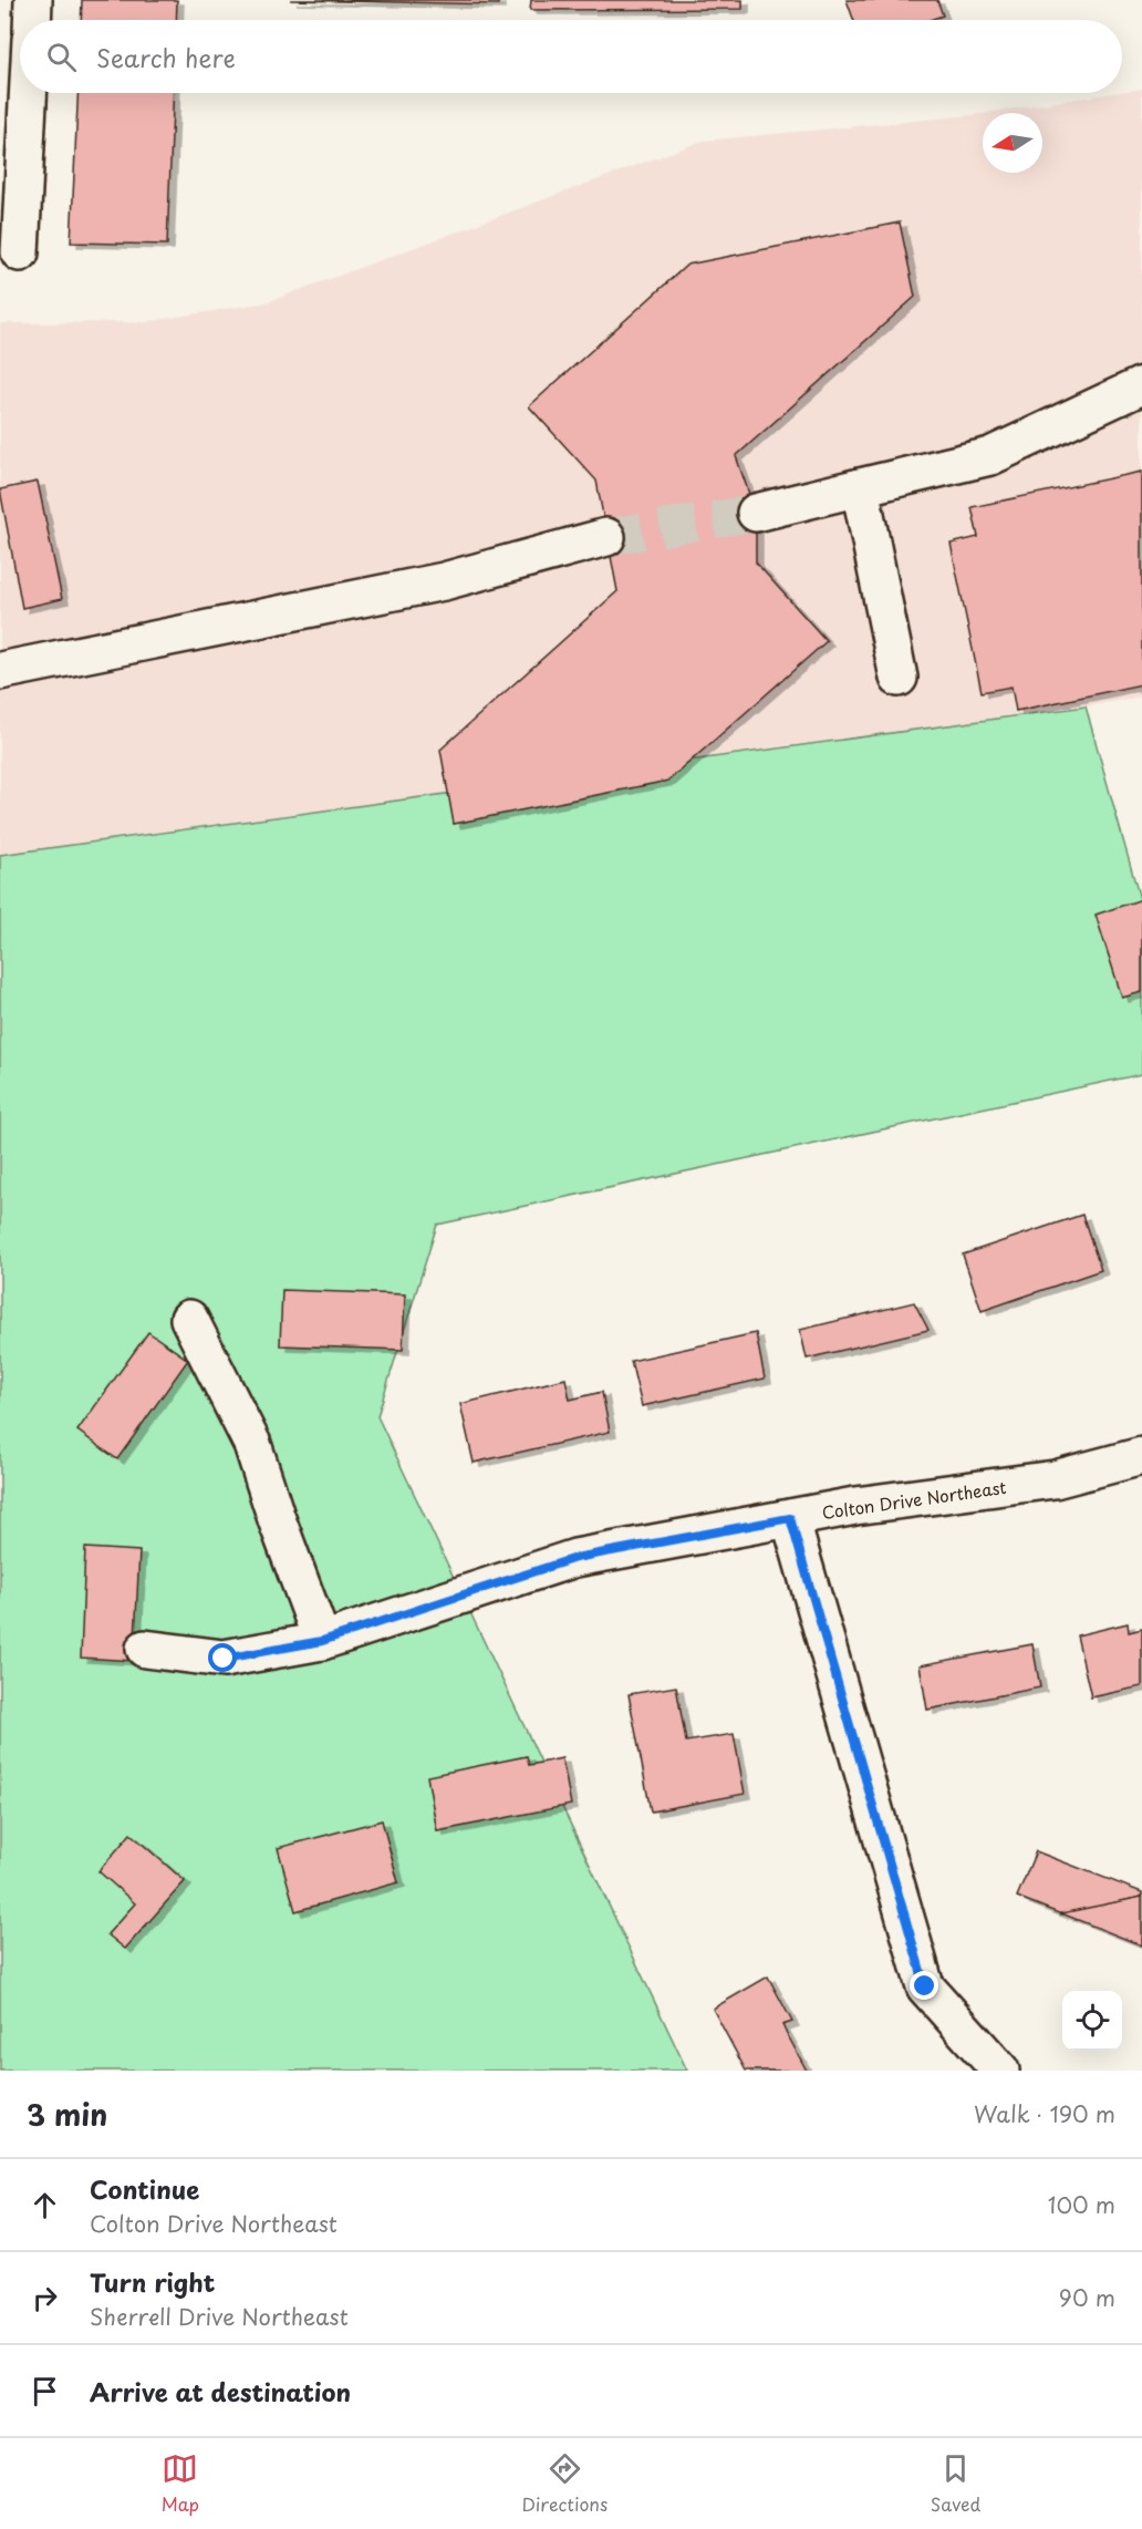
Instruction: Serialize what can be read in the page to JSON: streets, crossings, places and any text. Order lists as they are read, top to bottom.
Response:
{
  "streets": {
    "street": ["Colton Drive Northeast"]
  },
  "north": "left",
  "page": {
    "search": "Search here",
    "heading": ["3 min", "Walk · 190 m"],
    "list": [
      ["Continue", "Colton Drive Northeast", "100 m"],
      ["Turn right", "Sherrell Drive Northeast", "90 m"],
      "Arrive at destination"
    ],
    "nav": ["Map", "Directions", "Saved"]
  }
}
